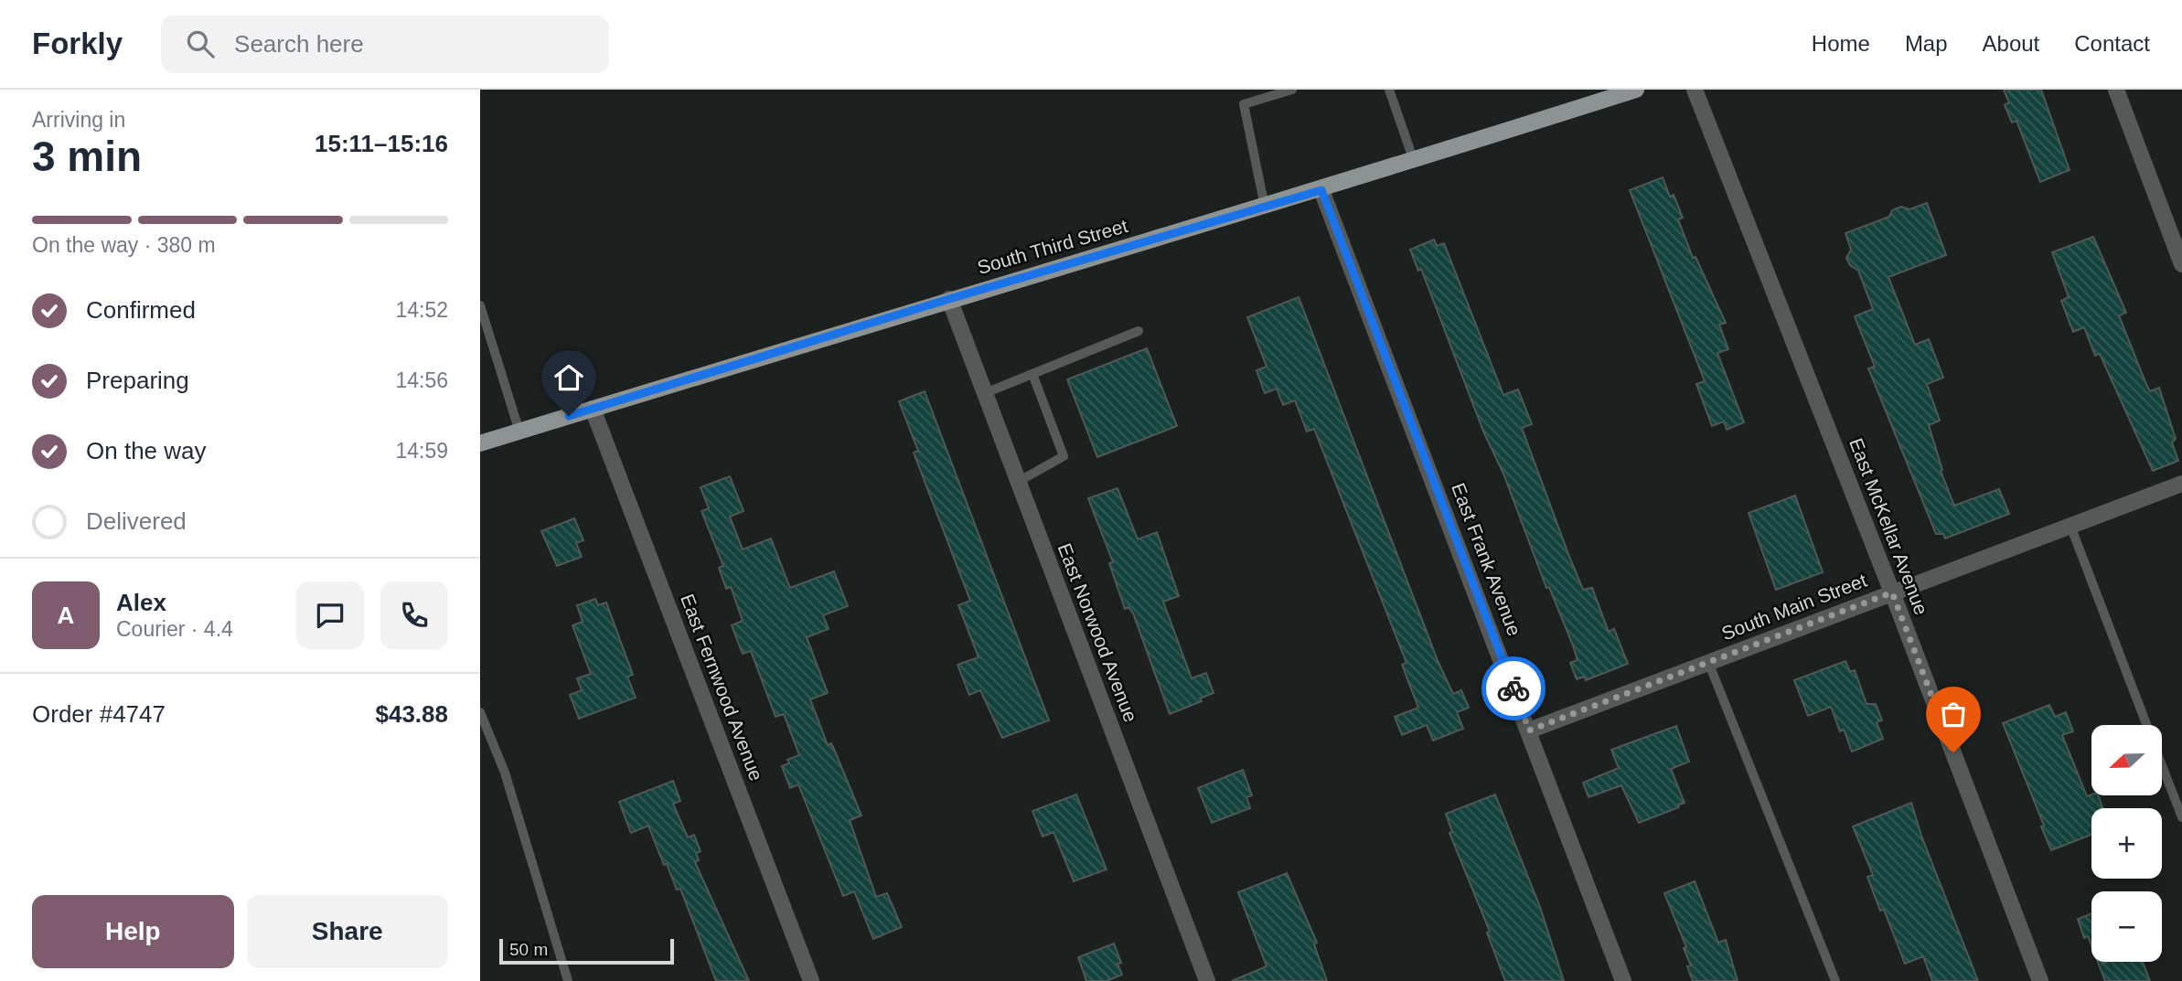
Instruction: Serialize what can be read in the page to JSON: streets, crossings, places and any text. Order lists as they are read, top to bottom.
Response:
{
  "streets": {
    "main road": ["South Third Street"],
    "street": [
      "East McKellar Avenue",
      "East Frank Avenue",
      "South Main Street",
      "East Norwood Avenue",
      "East Fernwood Avenue"
    ]
  },
  "crossings": [
    ["South Third Street", "East Frank Avenue"],
    ["South Third Street", "East Norwood Avenue"],
    ["South Third Street", "East Fernwood Avenue"],
    ["East McKellar Avenue", "South Main Street"],
    ["East Frank Avenue", "South Main Street"]
  ],
  "scale_bar": "50 m",
  "north": "left",
  "page": {
    "header": "Forkly",
    "search": "Search here",
    "nav": [
      "Home",
      "Map",
      "About",
      "Contact"
    ],
    "heading": ["3 min", "Arriving in", "15:11–15:16"],
    "panel": [
      "Alex",
      "Courier · 4.4",
      "Order #4747",
      "$43.88"
    ],
    "bar": "On the way · 380 m",
    "list": [
      ["Confirmed", "14:52"],
      ["Preparing", "14:56"],
      ["On the way", "14:59"],
      "Delivered"
    ],
    "round": "A",
    "map_buttons": ["+", "−"],
    "buttons": ["Help", "Share"],
    "scale": "50 m"
  }
}
